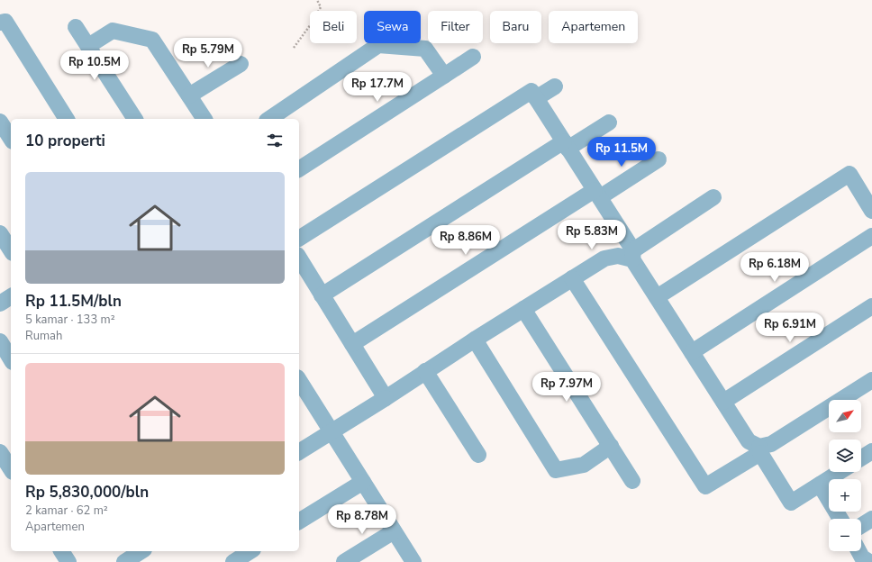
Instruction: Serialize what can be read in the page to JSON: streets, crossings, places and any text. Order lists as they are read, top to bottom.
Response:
{
  "north": "top right",
  "page": {
    "chip": [
      "Beli",
      "Sewa",
      "Filter",
      "Baru",
      "Apartemen"
    ],
    "price": [
      "Rp 5.79M",
      "Rp 10.5M",
      "Rp 17.7M",
      "Rp 11.5M",
      "Rp 5.83M",
      "Rp 8.86M",
      "Rp 6.18M",
      "Rp 6.91M",
      "Rp 7.97M",
      "Rp 8.78M"
    ],
    "heading": "10 properti",
    "list": [
      {
        "name": "Rp 11.5M/bln",
        "note": "5 kamar · 133 m² · Rumah"
      },
      {
        "name": "Rp 5,830,000/bln",
        "note": "2 kamar · 62 m² · Apartemen"
      }
    ],
    "map_buttons": ["+", "−"]
  }
}
